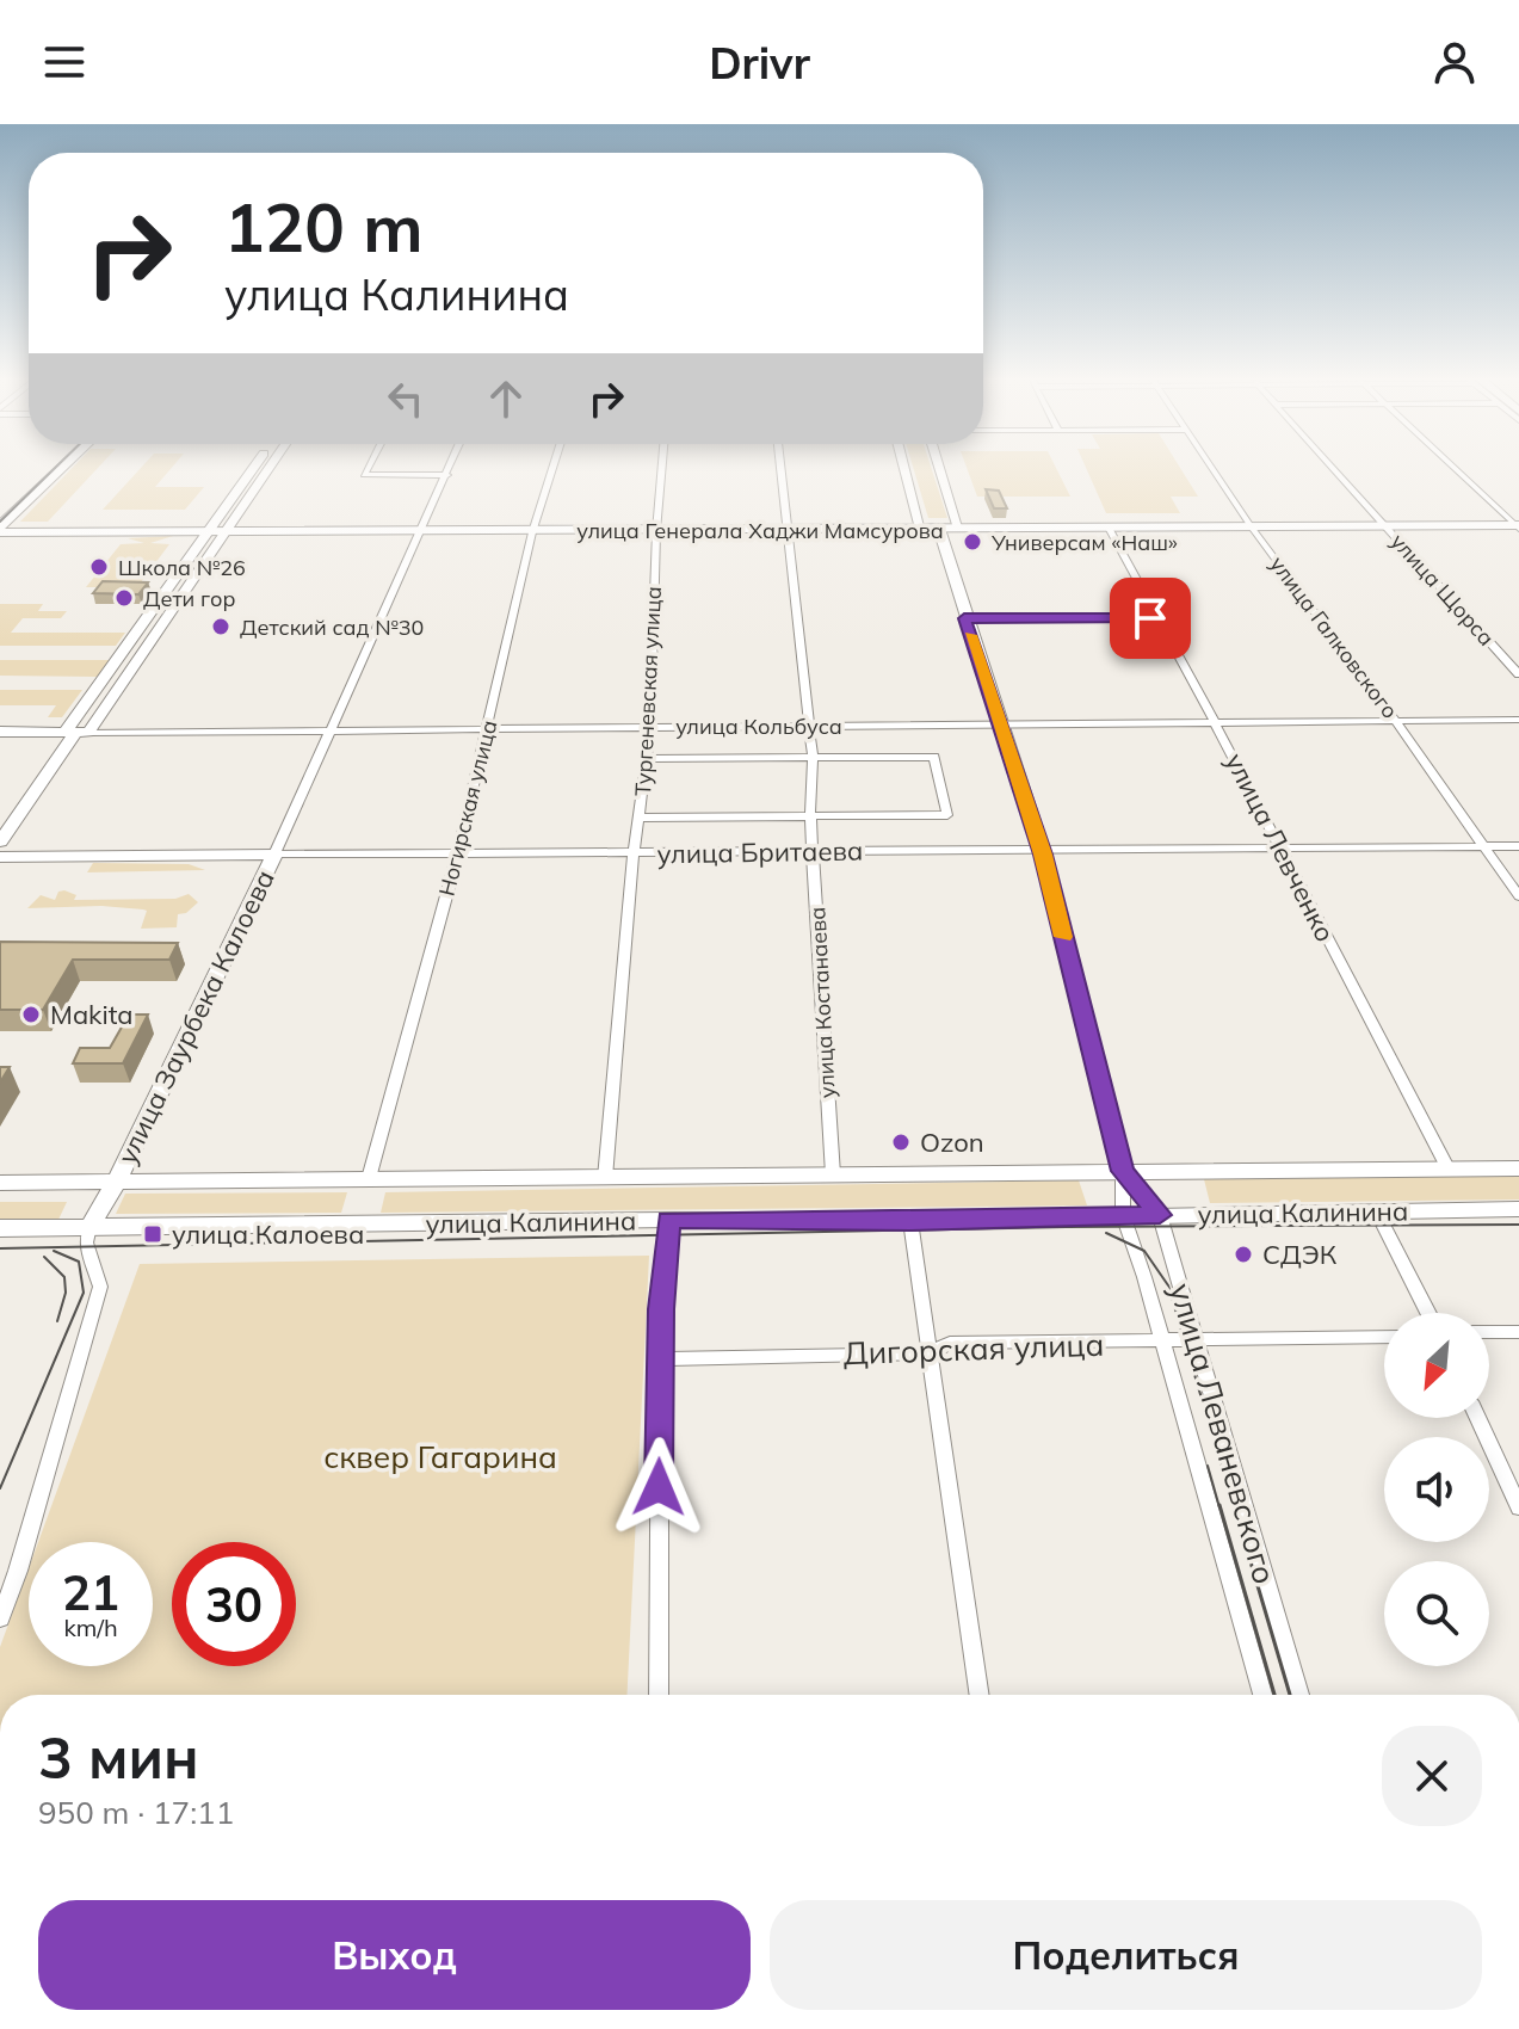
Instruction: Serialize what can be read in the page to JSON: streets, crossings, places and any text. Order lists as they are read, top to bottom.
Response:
{
  "streets": {
    "main road": ["улица Генерала Хаджи Мамсурова"],
    "street": [
      "улица Щорса",
      "улица Галковского",
      "Тургеневская улица",
      "улица Кольбуса",
      "Ногирская улица",
      "улица Левченко",
      "улица Бритаева",
      "улица Костанаева",
      "улица Заурбека Калоева",
      "улица Калинина",
      "Дигорская улица",
      "улица Леваневского"
    ]
  },
  "crossings": [
    ["улица Генерала Хаджи Мамсурова", "улица Щорса"],
    ["улица Генерала Хаджи Мамсурова", "улица Галковского"],
    ["улица Генерала Хаджи Мамсурова", "Тургеневская улица"],
    ["улица Генерала Хаджи Мамсурова", "Ногирская улица"],
    ["улица Генерала Хаджи Мамсурова", "улица Левченко"],
    ["улица Генерала Хаджи Мамсурова", "улица Костанаева"],
    ["улица Генерала Хаджи Мамсурова", "улица Заурбека Калоева"],
    ["улица Генерала Хаджи Мамсурова", "улица Леваневского"],
    ["улица Галковского", "улица Кольбуса"],
    ["улица Галковского", "улица Бритаева"],
    ["Тургеневская улица", "улица Кольбуса"],
    ["Тургеневская улица", "улица Бритаева"],
    ["Тургеневская улица", "улица Калинина"],
    ["улица Кольбуса", "Ногирская улица"],
    ["улица Кольбуса", "улица Левченко"],
    ["улица Кольбуса", "улица Костанаева"],
    ["улица Кольбуса", "улица Заурбека Калоева"],
    ["улица Кольбуса", "улица Леваневского"],
    ["Ногирская улица", "улица Бритаева"],
    ["Ногирская улица", "улица Калинина"],
    ["улица Левченко", "улица Бритаева"],
    ["улица Левченко", "улица Калинина"],
    ["улица Бритаева", "улица Костанаева"],
    ["улица Бритаева", "улица Заурбека Калоева"],
    ["улица Бритаева", "улица Леваневского"],
    ["улица Костанаева", "улица Калинина"],
    ["улица Заурбека Калоева", "улица Калинина"],
    ["улица Калинина", "улица Леваневского"],
    ["Дигорская улица", "улица Леваневского"]
  ],
  "parks": ["сквер Гагарина"],
  "places": {
    "other": [
      "Универсам «Наш»",
      "Школа №26",
      "Дети гор",
      "Детский сад №30",
      "Makita",
      "Ozon",
      "СДЭК"
    ],
    "transit": ["улица Калоева"]
  },
  "north": "bottom left",
  "page": {
    "header": "Drivr",
    "turn": ["120 m", "улица Калинина"],
    "speed": "21 km/h",
    "limit": "30",
    "heading": ["3 мин", "950 m · 17:11"],
    "buttons": ["Выход", "Поделиться"]
  }
}
